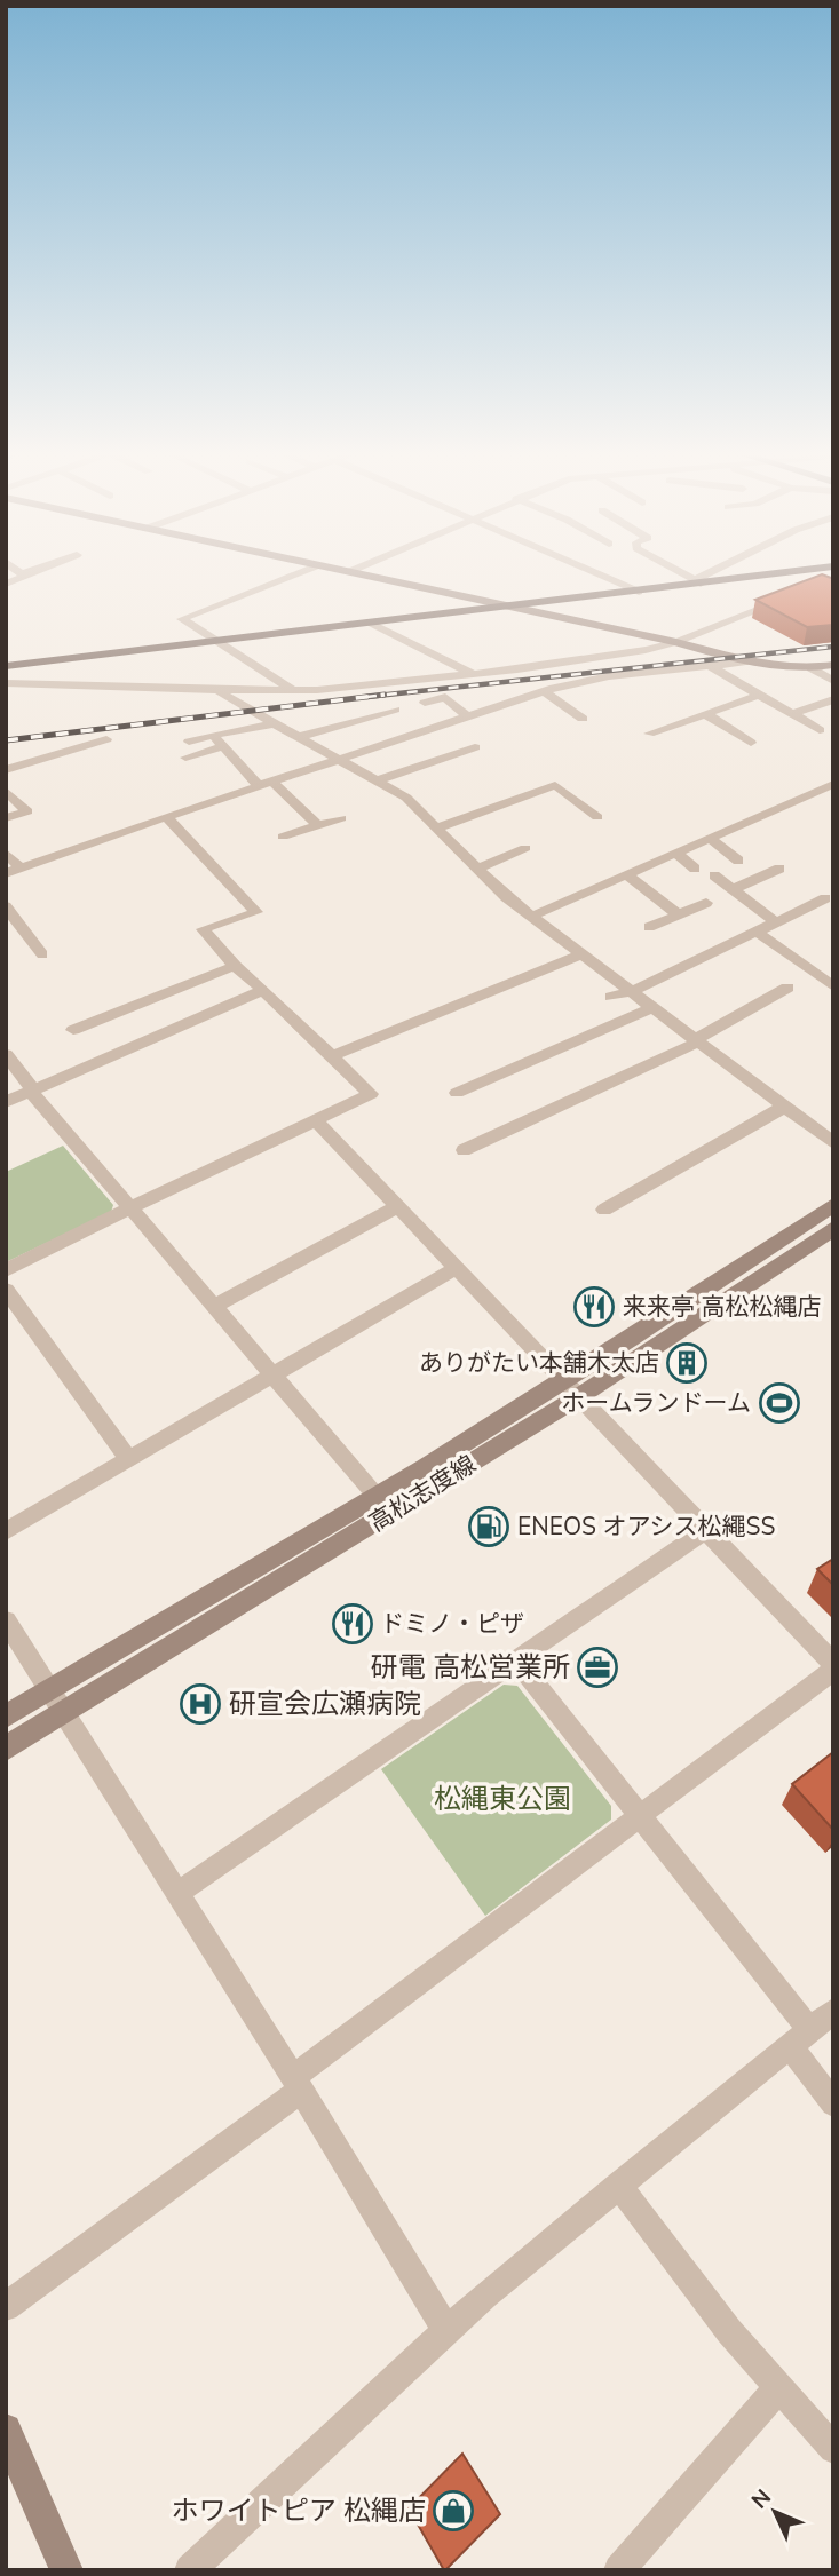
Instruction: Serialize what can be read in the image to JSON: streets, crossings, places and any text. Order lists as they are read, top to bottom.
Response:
{
  "streets": {
    "main road": ["高松志度線"]
  },
  "parks": ["松縄東公園"],
  "places": {
    "restaurant": ["来来亭 高松松縄店", "ドミノ・ピザ"],
    "building": ["ありがたい本舗木太店"],
    "sports": ["ホームランドーム"],
    "fuel station": ["ENEOS オアシス松繩SS"],
    "office": ["研電 高松営業所"],
    "hospital": ["研宣会広瀬病院"],
    "shop": ["ホワイトピア 松縄店"]
  },
  "north": "top left"
}
